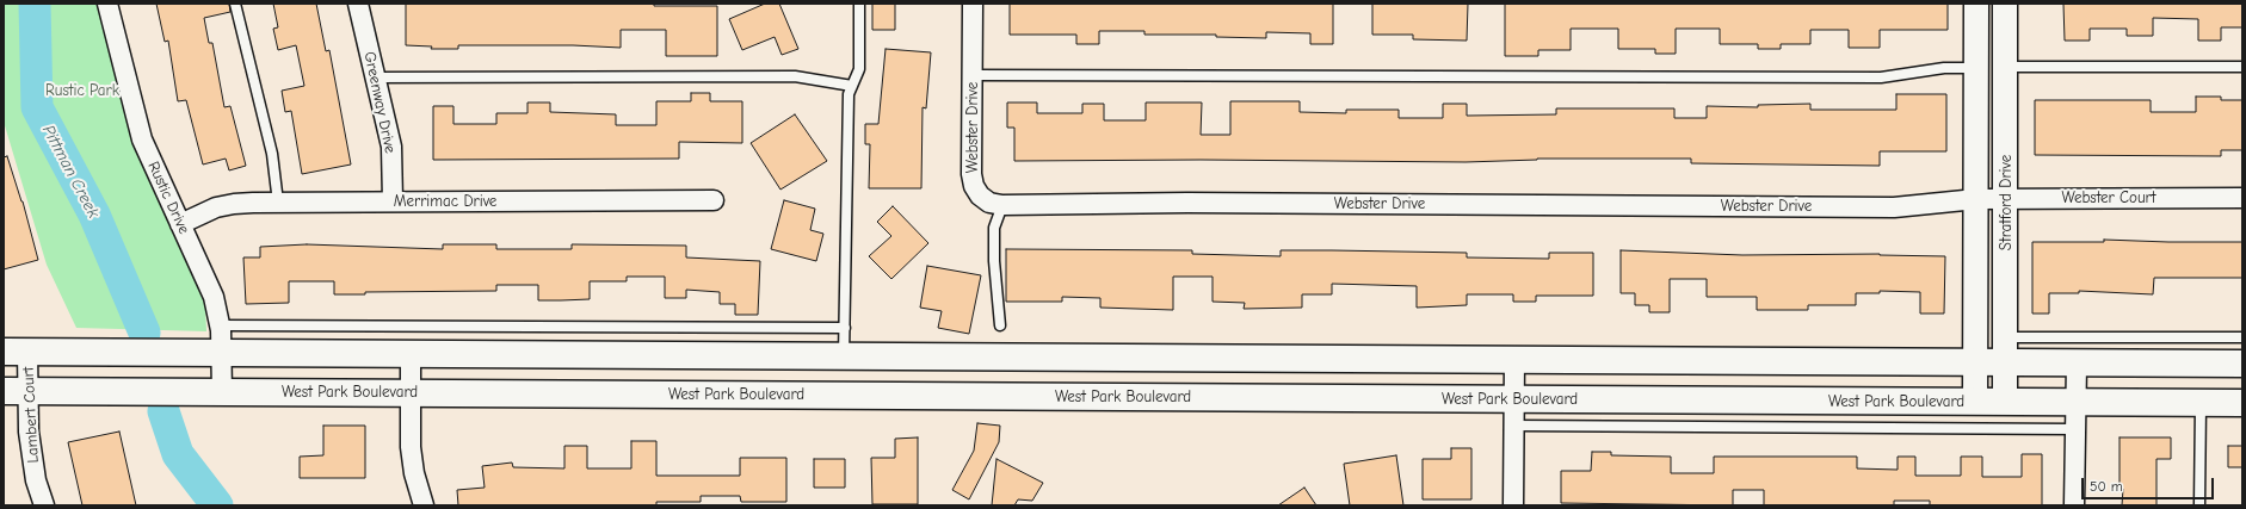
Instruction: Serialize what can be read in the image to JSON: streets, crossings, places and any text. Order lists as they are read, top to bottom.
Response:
{
  "streets": {
    "main road": ["West Park Boulevard"],
    "street": [
      "Greenway Drive",
      "Webster Drive",
      "Rustic Drive",
      "Webster Court",
      "Merrimac Drive",
      "Stratford Drive",
      "Lambert Court"
    ]
  },
  "crossings": [
    ["Greenway Drive", "Merrimac Drive"],
    ["Webster Drive", "Webster Court"],
    ["Webster Drive", "Stratford Drive"],
    ["Rustic Drive", "Merrimac Drive"],
    ["Rustic Drive", "West Park Boulevard"],
    ["Webster Court", "Stratford Drive"],
    ["Stratford Drive", "West Park Boulevard"],
    ["West Park Boulevard", "Lambert Court"]
  ],
  "water": ["Pittman Creek"],
  "parks": ["Rustic Park"],
  "scale_bar": "50 m"
}
